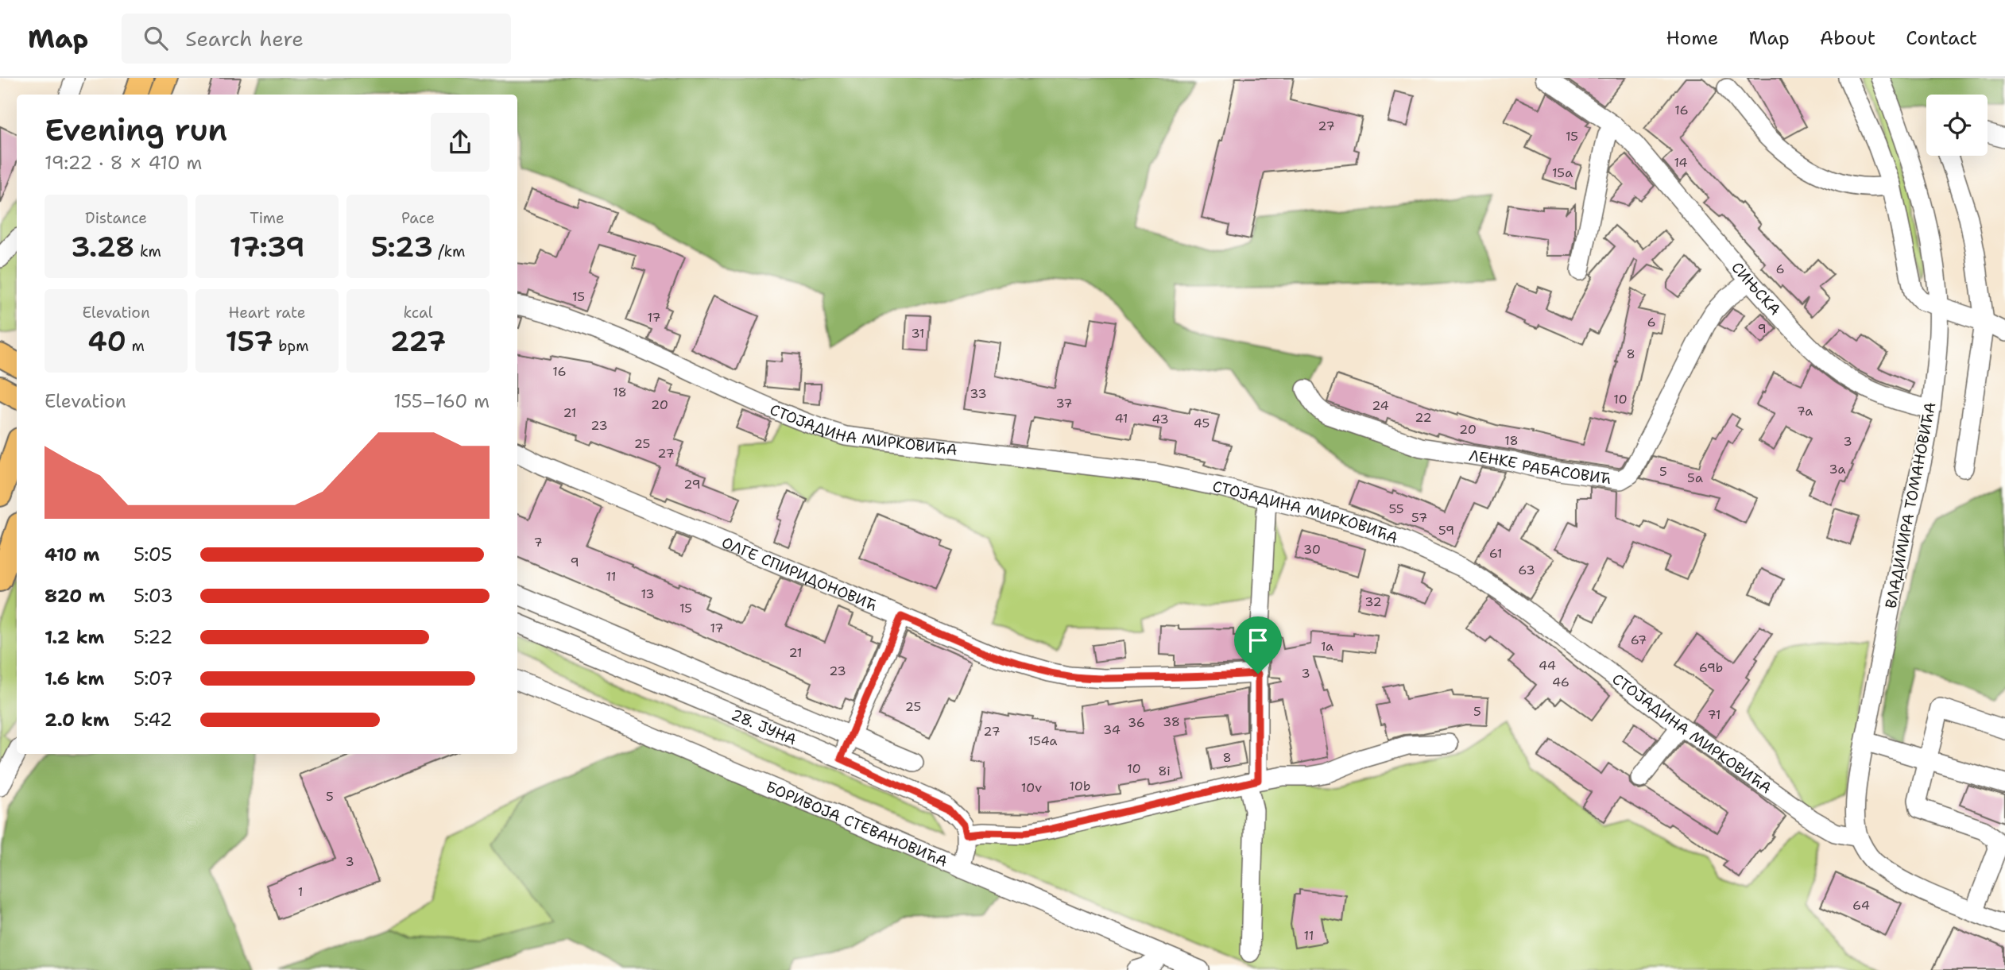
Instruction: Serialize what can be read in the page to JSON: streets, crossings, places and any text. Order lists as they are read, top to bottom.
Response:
{
  "streets": {
    "street": [
      "СИЊСКА",
      "СТОЈАДИНА МИРКОВИЋА",
      "ЛЕНКЕ РАБАСОВИЋ",
      "ВЛАДИМИРА ТОМАНОВИЋА",
      "ОЛГЕ СПИРИДОНОВИЋ",
      "28. ЈУНА",
      "БОРИВОЈА СТЕВАНОВИЋА"
    ]
  },
  "crossings": [
    ["СИЊСКА", "ЛЕНКЕ РАБАСОВИЋ"],
    ["СИЊСКА", "ВЛАДИМИРА ТОМАНОВИЋА"],
    ["СТОЈАДИНА МИРКОВИЋА", "ВЛАДИМИРА ТОМАНОВИЋА"]
  ],
  "house_numbers": [
    "16",
    "27",
    "15",
    "14",
    "15a",
    "6",
    "15",
    "17",
    "6",
    "9",
    "31",
    "8",
    "16",
    "18",
    "33",
    "10",
    "37",
    "20",
    "24",
    "7a",
    "21",
    "22",
    "41",
    "43",
    "45",
    "23",
    "20",
    "18",
    "3",
    "25",
    "27",
    "3a",
    "5",
    "5a",
    "29",
    "55",
    "57",
    "59",
    "7",
    "30",
    "61",
    "9",
    "63",
    "11",
    "13",
    "32",
    "15",
    "17",
    "67",
    "1a",
    "21",
    "44",
    "69b",
    "23",
    "3",
    "46",
    "25",
    "5",
    "71",
    "38",
    "36",
    "34",
    "27",
    "154a",
    "8",
    "10",
    "8i",
    "10b",
    "10v",
    "5",
    "3",
    "1",
    "64",
    "11"
  ],
  "page": {
    "header": "Map",
    "search": "Search here",
    "nav": [
      "Home",
      "Map",
      "About",
      "Contact"
    ],
    "heading": ["Evening run", "19:22 · 8 × 410 m"],
    "stats": [
      ["Distance", "3.28 km"],
      ["Time", "17:39"],
      ["Pace", "5:23 /km"],
      ["Elevation", "40 m"],
      ["Heart rate", "157 bpm"],
      ["kcal", "227"]
    ],
    "chart": ["Elevation", "155–160 m"],
    "list": [
      {
        "name": "410 m",
        "note": "5:05"
      },
      {
        "name": "820 m",
        "note": "5:03"
      },
      {
        "name": "1.2 km",
        "note": "5:22"
      },
      {
        "name": "1.6 km",
        "note": "5:07"
      },
      {
        "name": "2.0 km",
        "note": "5:42"
      }
    ]
  }
}
